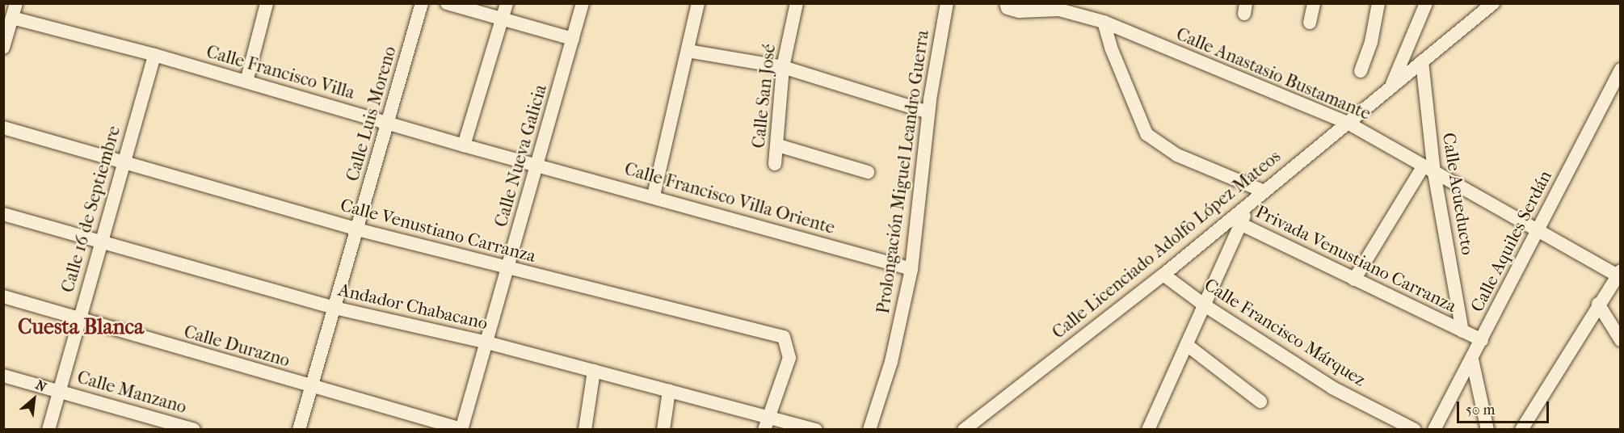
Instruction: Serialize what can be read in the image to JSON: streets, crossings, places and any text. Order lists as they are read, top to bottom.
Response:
{
  "streets": {
    "street": [
      "Calle Francisco Villa",
      "Calle Anastasio Bustamante",
      "Calle San José",
      "Calle Luis Moreno",
      "Calle Nueva Galicia",
      "Prolongación Miguel Leandro Guerra",
      "Calle Acueducto",
      "Calle Francisco Villa Oriente",
      "Calle 16 de Septiembre",
      "Calle Venustiano Carranza",
      "Calle Aquiles Serdán",
      "Calle Licenciado Adolfo López Mateos",
      "Privada Venustiano Carranza",
      "Andador Chabacano",
      "Calle Francisco Márquez",
      "Calle Durazno",
      "Calle Manzano"
    ]
  },
  "crossings": [
    ["Calle Francisco Villa", "Calle Luis Moreno"],
    ["Calle Francisco Villa", "Calle Nueva Galicia"],
    ["Calle Francisco Villa", "Calle Francisco Villa Oriente"],
    ["Calle Francisco Villa", "Calle 16 de Septiembre"],
    ["Calle Anastasio Bustamante", "Calle Acueducto"],
    ["Calle Anastasio Bustamante", "Calle Aquiles Serdán"],
    ["Calle Anastasio Bustamante", "Calle Licenciado Adolfo López Mateos"],
    ["Calle Luis Moreno", "Calle Venustiano Carranza"],
    ["Calle Luis Moreno", "Andador Chabacano"],
    ["Calle Luis Moreno", "Calle Durazno"],
    ["Calle Nueva Galicia", "Calle Francisco Villa Oriente"],
    ["Calle Nueva Galicia", "Calle Venustiano Carranza"],
    ["Calle Nueva Galicia", "Andador Chabacano"],
    ["Calle Nueva Galicia", "Calle Durazno"],
    ["Prolongación Miguel Leandro Guerra", "Calle Francisco Villa Oriente"],
    ["Calle Acueducto", "Calle Licenciado Adolfo López Mateos"],
    ["Calle Acueducto", "Privada Venustiano Carranza"],
    ["Calle 16 de Septiembre", "Calle Venustiano Carranza"],
    ["Calle 16 de Septiembre", "Andador Chabacano"],
    ["Calle 16 de Septiembre", "Calle Durazno"],
    ["Calle 16 de Septiembre", "Calle Manzano"],
    ["Calle Venustiano Carranza", "Andador Chabacano"],
    ["Calle Aquiles Serdán", "Privada Venustiano Carranza"],
    ["Calle Licenciado Adolfo López Mateos", "Calle Francisco Márquez"]
  ],
  "districts": ["Cuesta Blanca"],
  "scale_bar": "50 m",
  "north": "top right"
}
